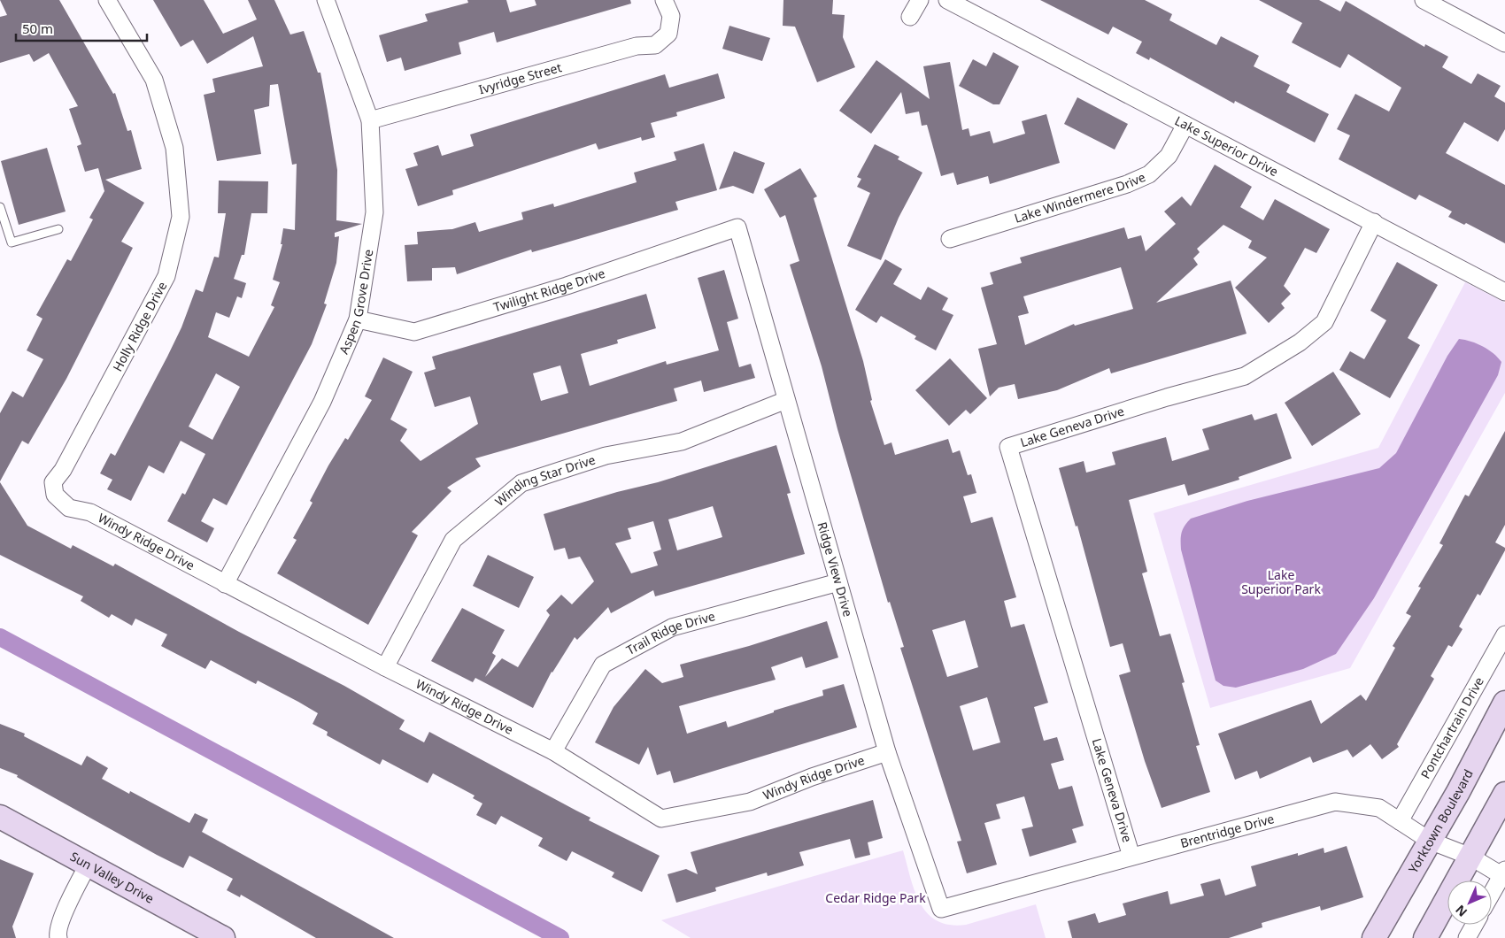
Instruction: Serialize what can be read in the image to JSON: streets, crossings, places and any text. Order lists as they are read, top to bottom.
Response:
{
  "streets": {
    "main road": ["Yorktown Boulevard", "Sun Valley Drive"],
    "street": [
      "Ivyridge Street",
      "Lake Superior Drive",
      "Lake Windermere Drive",
      "Twilight Ridge Drive",
      "Aspen Grove Drive",
      "Holly Ridge Drive",
      "Lake Geneva Drive",
      "Winding Star Drive",
      "Windy Ridge Drive",
      "Ridge View Drive",
      "Trail Ridge Drive",
      "Pontchartrain Drive",
      "Brentridge Drive"
    ]
  },
  "crossings": [
    ["Ivyridge Street", "Aspen Grove Drive"],
    ["Lake Superior Drive", "Lake Windermere Drive"],
    ["Lake Superior Drive", "Lake Geneva Drive"],
    ["Twilight Ridge Drive", "Aspen Grove Drive"],
    ["Twilight Ridge Drive", "Ridge View Drive"],
    ["Aspen Grove Drive", "Windy Ridge Drive"],
    ["Holly Ridge Drive", "Windy Ridge Drive"],
    ["Lake Geneva Drive", "Brentridge Drive"],
    ["Winding Star Drive", "Windy Ridge Drive"],
    ["Winding Star Drive", "Ridge View Drive"],
    ["Windy Ridge Drive", "Ridge View Drive"],
    ["Windy Ridge Drive", "Trail Ridge Drive"],
    ["Ridge View Drive", "Trail Ridge Drive"],
    ["Ridge View Drive", "Brentridge Drive"],
    ["Pontchartrain Drive", "Brentridge Drive"],
    ["Yorktown Boulevard", "Brentridge Drive"]
  ],
  "parks": ["Lake Superior Park", "Cedar Ridge Park"],
  "scale_bar": "50 m",
  "north": "bottom left"
}
